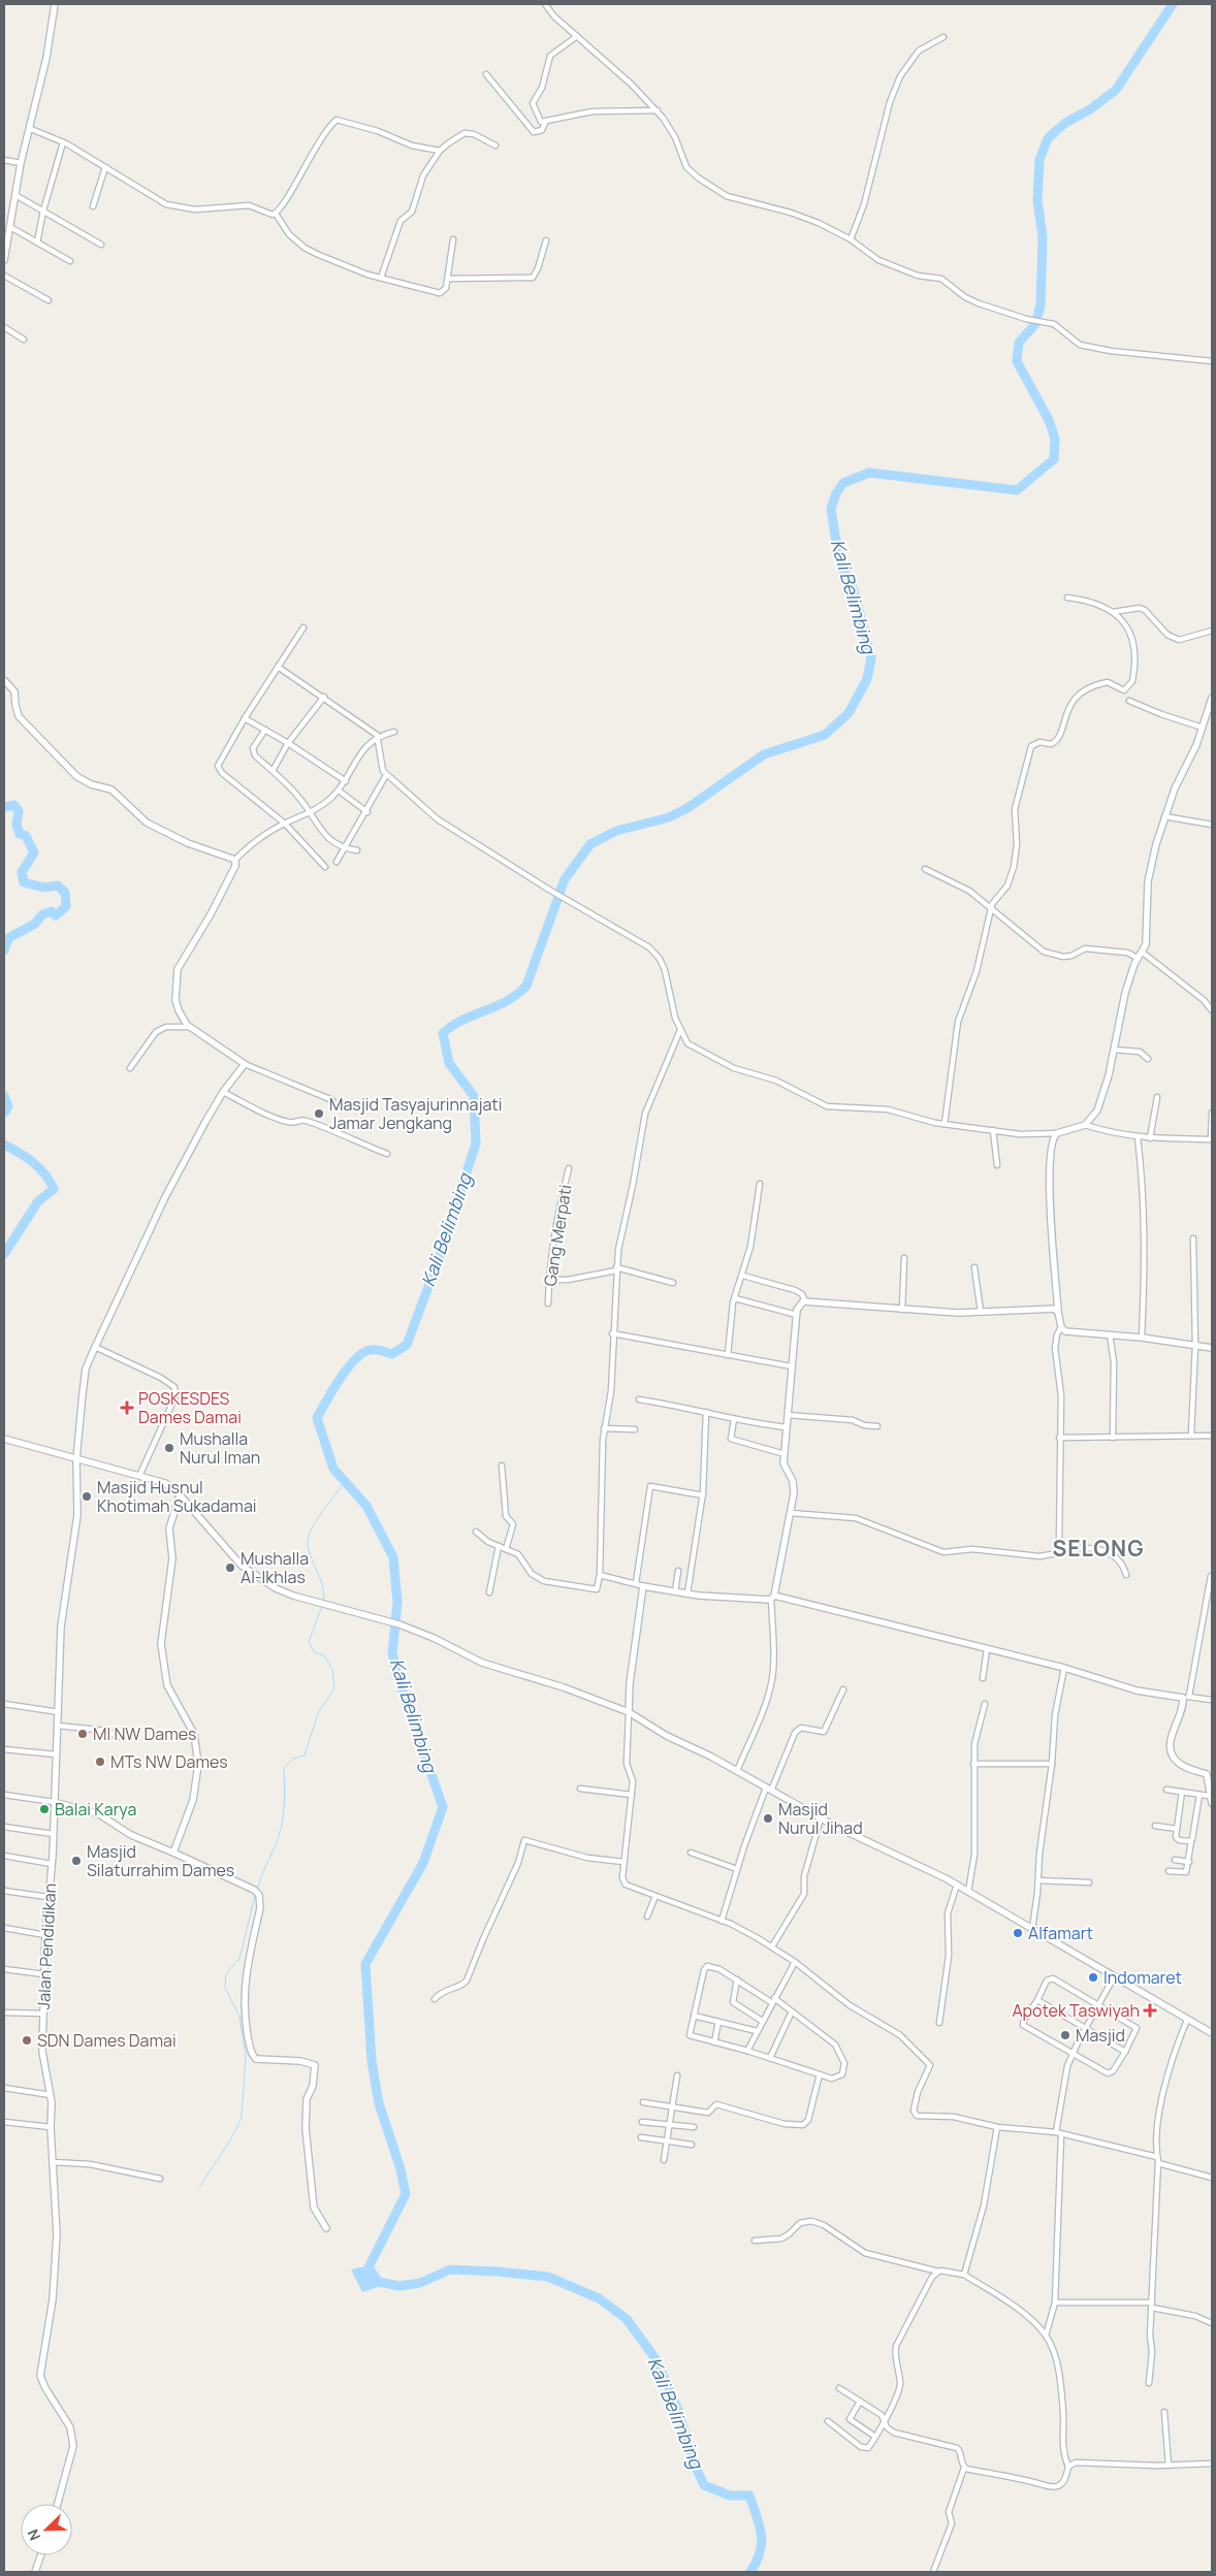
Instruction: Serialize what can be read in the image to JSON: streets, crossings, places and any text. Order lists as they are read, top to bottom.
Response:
{
  "streets": {
    "street": ["Gang Merpati", "Jalan Pendidikan"]
  },
  "districts": ["SELONG"],
  "water": ["Kali Belimbing"],
  "places": {
    "other": [
      "Masjid Tasyajurinnajati Jamar Jengkang",
      "Mushalla Nurul Iman",
      "Masjid Husnul Khotimah Sukadamai",
      "Mushalla Al-Ikhlas",
      "MI NW Dames",
      "MTs NW Dames",
      "Balai Karya",
      "Masjid Nurul Jihad",
      "Masjid Silaturrahim Dames",
      "Alfamart",
      "Indomaret",
      "Masjid",
      "SDN Dames Damai"
    ],
    "health": ["POSKESDES Dames Damai", "Apotek Taswiyah"]
  },
  "north": "bottom left"
}
